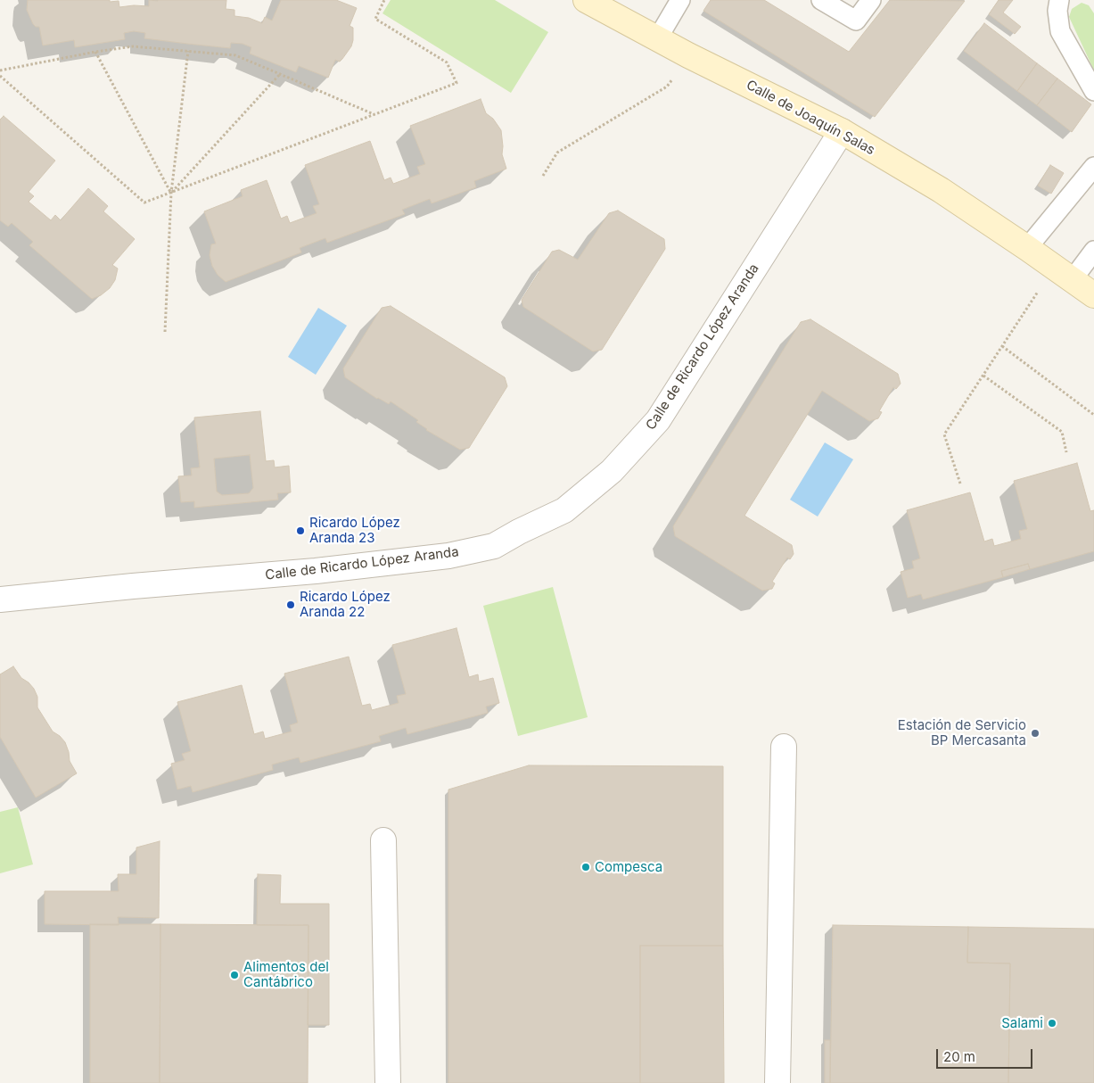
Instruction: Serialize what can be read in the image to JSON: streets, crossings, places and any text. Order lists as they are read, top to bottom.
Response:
{
  "streets": {
    "street": ["Calle de Joaquín Salas", "Calle de Ricardo López Aranda"]
  },
  "crossings": [
    ["Calle de Joaquín Salas", "Calle de Ricardo López Aranda"]
  ],
  "places": [
    "Ricardo López Aranda 23",
    "Ricardo López Aranda 22",
    "Estación de Servicio BP Mercasanta",
    "Compesca",
    "Alimentos del Cantábrico",
    "Salami"
  ],
  "scale_bar": "20 m"
}
